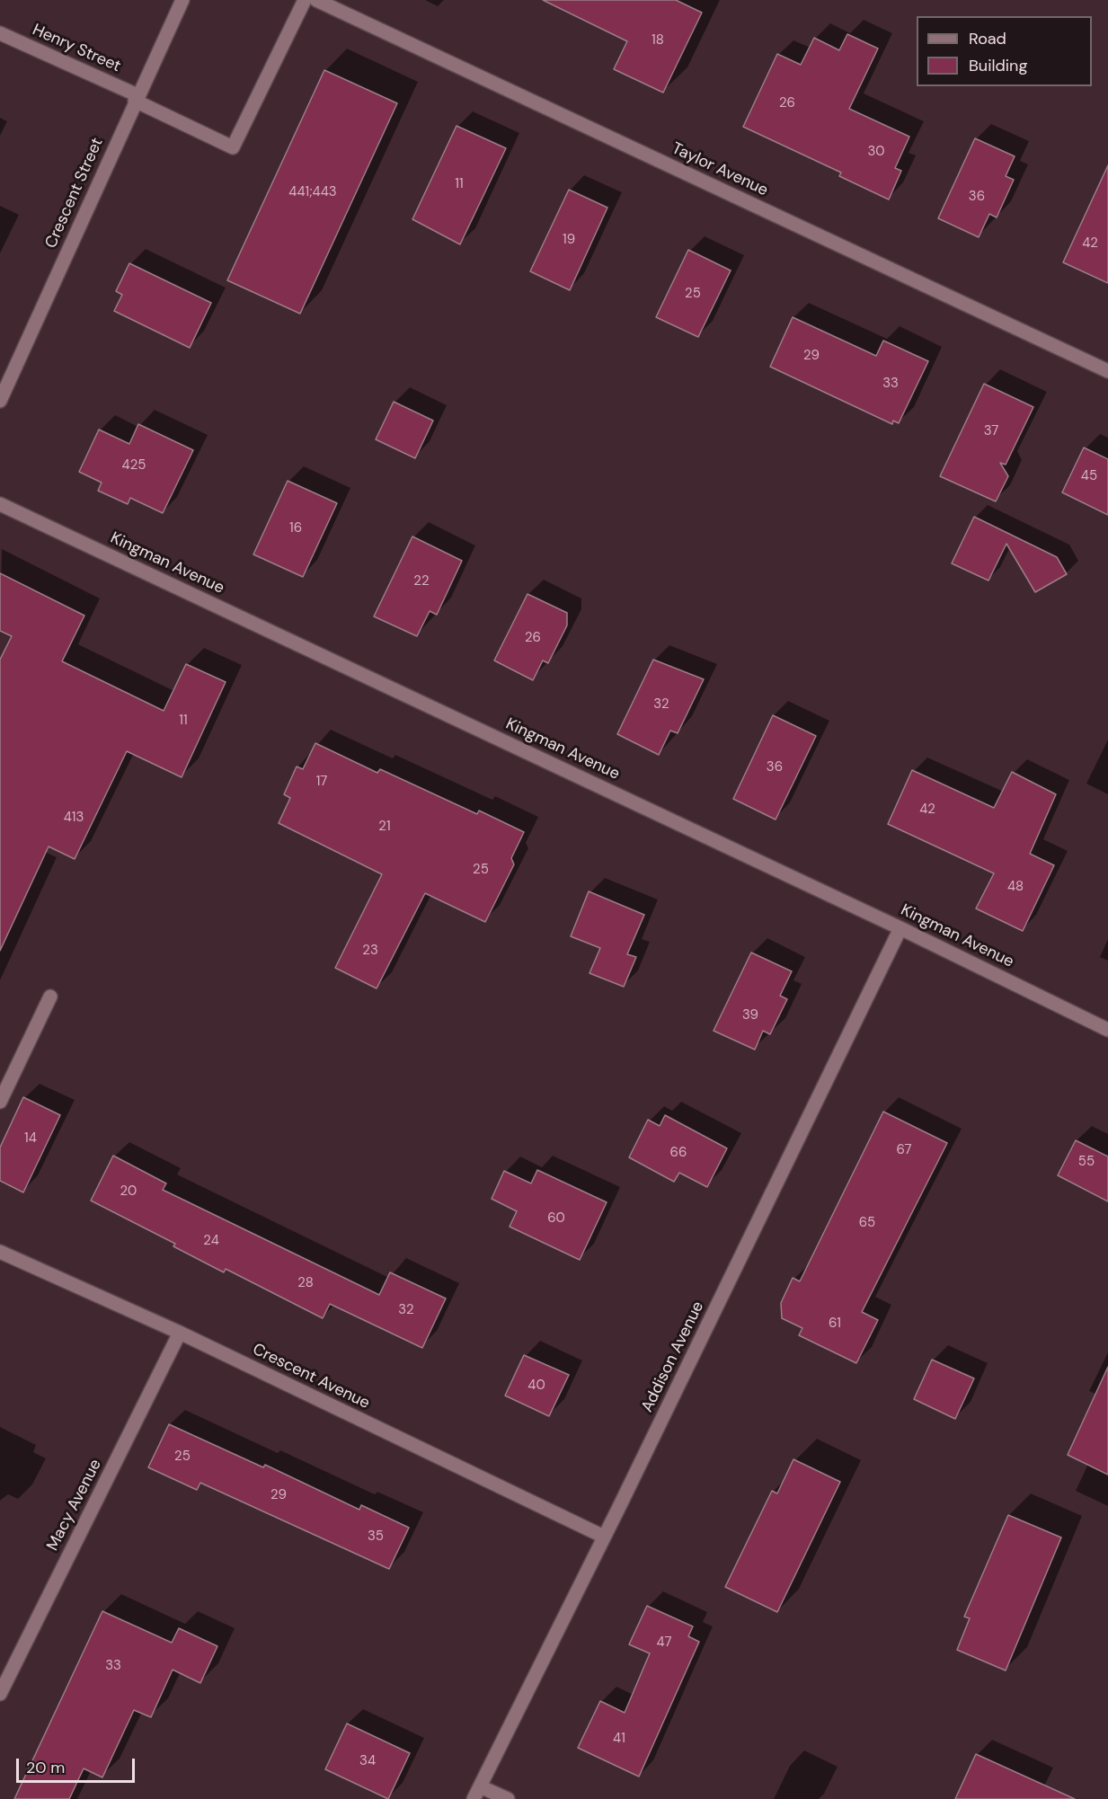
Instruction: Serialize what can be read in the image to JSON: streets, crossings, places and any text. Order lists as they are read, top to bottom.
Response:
{
  "streets": {
    "street": [
      "Henry Street",
      "Taylor Avenue",
      "Crescent Street",
      "Kingman Avenue",
      "Addison Avenue",
      "Crescent Avenue",
      "Macy Avenue"
    ]
  },
  "crossings": [
    ["Henry Street", "Crescent Street"],
    ["Kingman Avenue", "Addison Avenue"],
    ["Addison Avenue", "Crescent Avenue"],
    ["Crescent Avenue", "Macy Avenue"]
  ],
  "house_numbers": [
    "18",
    "26",
    "30",
    "11",
    "441;443",
    "36",
    "19",
    "42",
    "25",
    "29",
    "33",
    "37",
    "425",
    "45",
    "16",
    "22",
    "26",
    "32",
    "11",
    "36",
    "17",
    "42",
    "413",
    "21",
    "25",
    "48",
    "23",
    "39",
    "14",
    "67",
    "66",
    "55",
    "20",
    "60",
    "65",
    "24",
    "28",
    "32",
    "61",
    "40",
    "25",
    "29",
    "35",
    "47",
    "33",
    "41",
    "34"
  ],
  "legend": ["Road", "Building"],
  "scale_bar": "20 m"
}
